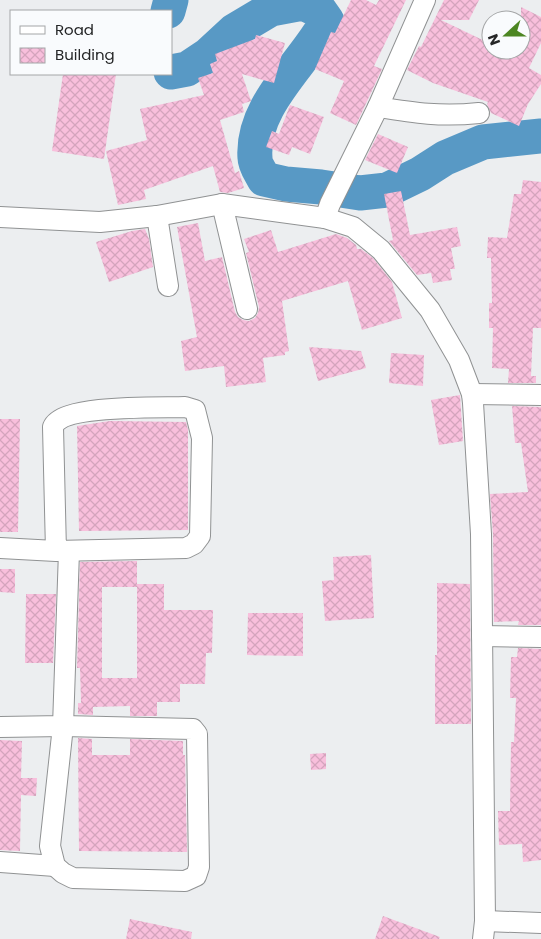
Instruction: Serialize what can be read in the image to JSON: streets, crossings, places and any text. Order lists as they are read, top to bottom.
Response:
{
  "legend": ["Road", "Building"],
  "north": "left"
}
